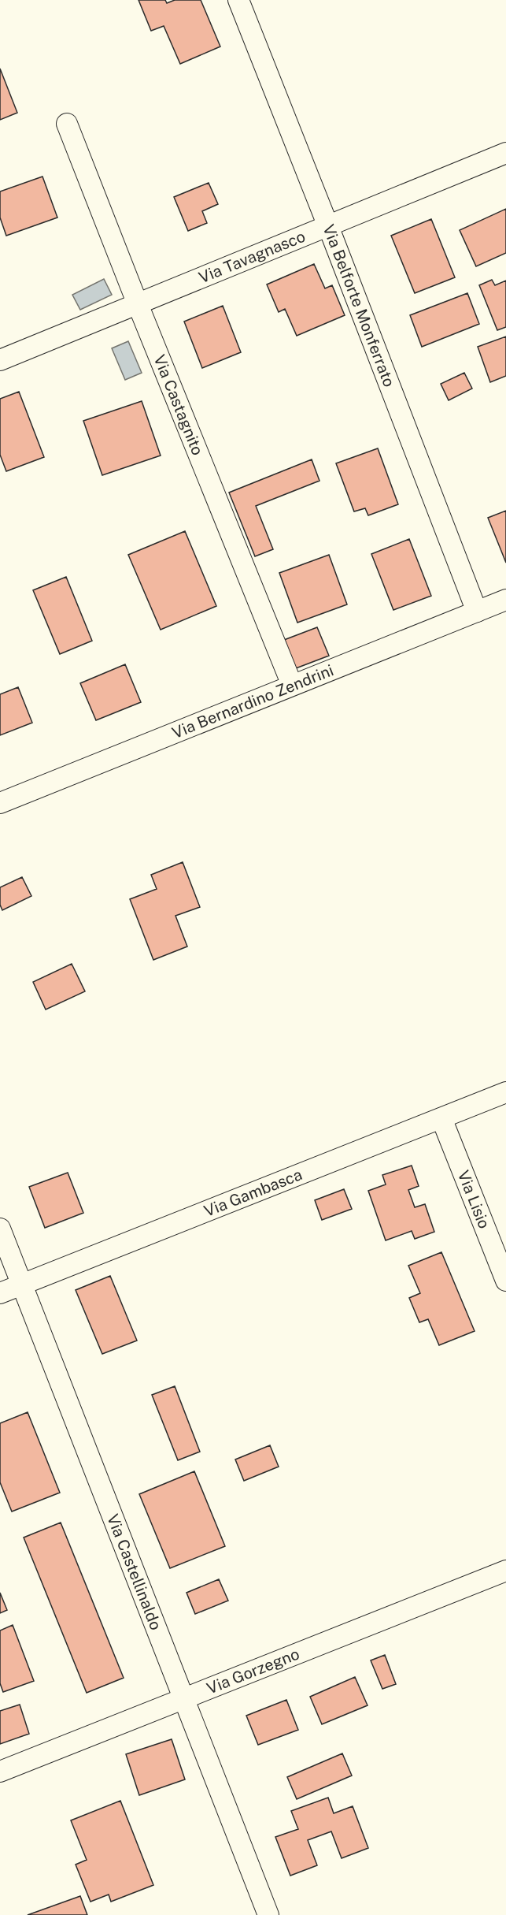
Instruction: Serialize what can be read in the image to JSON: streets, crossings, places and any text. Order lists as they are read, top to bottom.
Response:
{
  "streets": {
    "street": [
      "Via Tavagnasco",
      "Via Belforte Monferrato",
      "Via Castagnito",
      "Via Bernardino Zendrini",
      "Via Gambasca",
      "Via Lisio",
      "Via Castellinaldo",
      "Via Gorzegno"
    ]
  },
  "crossings": [
    ["Via Tavagnasco", "Via Belforte Monferrato"],
    ["Via Tavagnasco", "Via Castagnito"],
    ["Via Belforte Monferrato", "Via Bernardino Zendrini"],
    ["Via Castagnito", "Via Bernardino Zendrini"],
    ["Via Gambasca", "Via Lisio"],
    ["Via Gambasca", "Via Castellinaldo"],
    ["Via Castellinaldo", "Via Gorzegno"]
  ]
}
